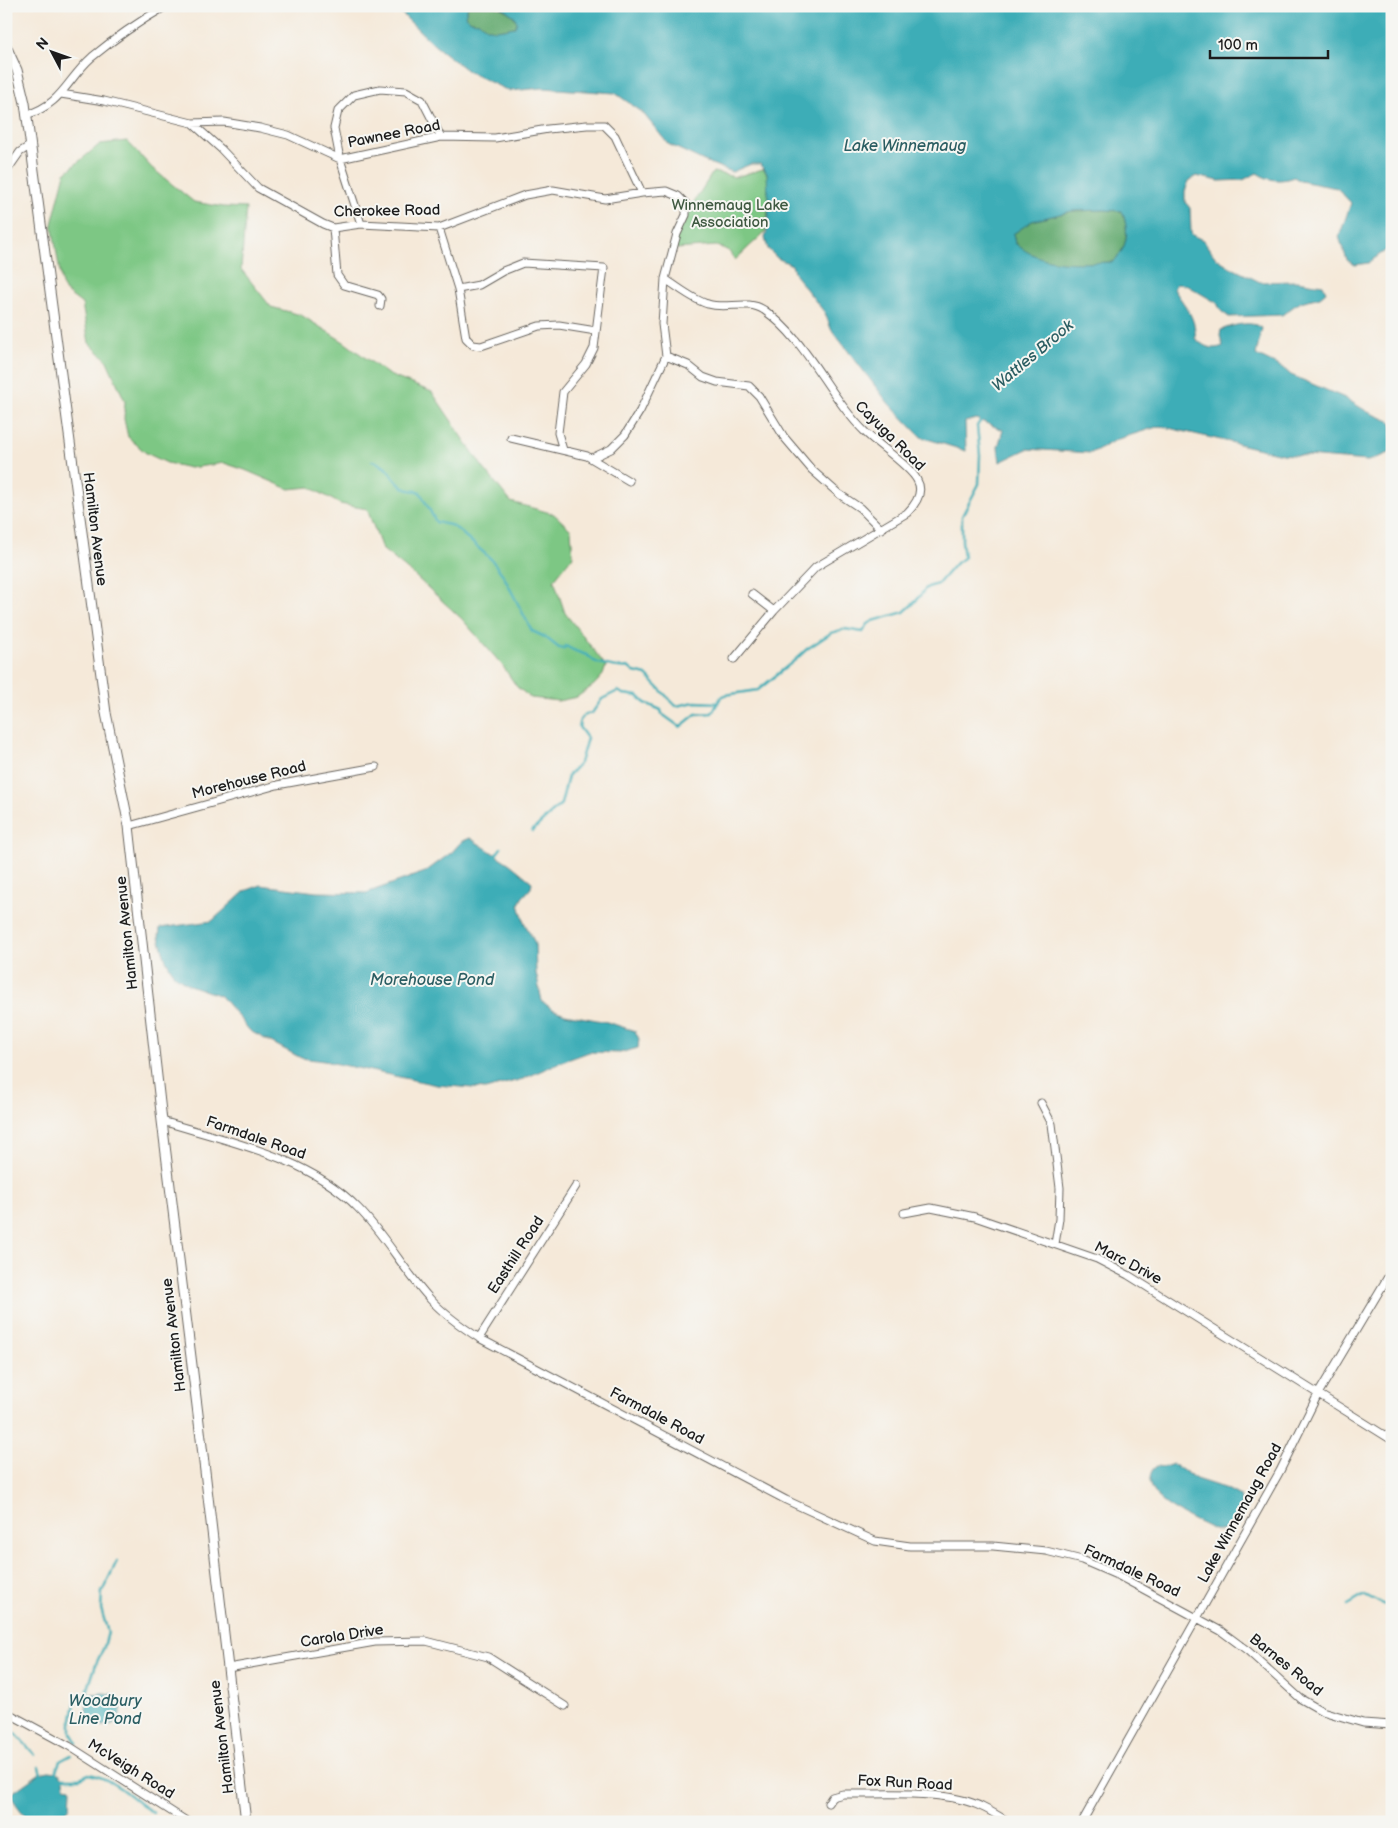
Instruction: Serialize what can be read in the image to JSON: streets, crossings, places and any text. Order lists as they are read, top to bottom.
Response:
{
  "streets": {
    "street": [
      "Pawnee Road",
      "Cherokee Road",
      "Cayuga Road",
      "Hamilton Avenue",
      "Morehouse Road",
      "Farmdale Road",
      "Easthill Road",
      "Marc Drive",
      "Lake Winnemaug Road",
      "Carola Drive",
      "Barnes Road",
      "McVeigh Road",
      "Fox Run Road"
    ]
  },
  "crossings": [
    ["Pawnee Road", "Cherokee Road"],
    ["Cherokee Road", "Cayuga Road"],
    ["Hamilton Avenue", "Morehouse Road"],
    ["Hamilton Avenue", "Farmdale Road"],
    ["Hamilton Avenue", "Carola Drive"],
    ["Farmdale Road", "Easthill Road"],
    ["Farmdale Road", "Lake Winnemaug Road"],
    ["Farmdale Road", "Barnes Road"],
    ["Marc Drive", "Lake Winnemaug Road"],
    ["Lake Winnemaug Road", "Barnes Road"]
  ],
  "water": [
    "Lake Winnemaug",
    "Wattles Brook",
    "Morehouse Pond",
    "Woodbury Line Pond"
  ],
  "parks": ["Winnemaug Lake Association"],
  "scale_bar": "100 m",
  "north": "top left"
}
